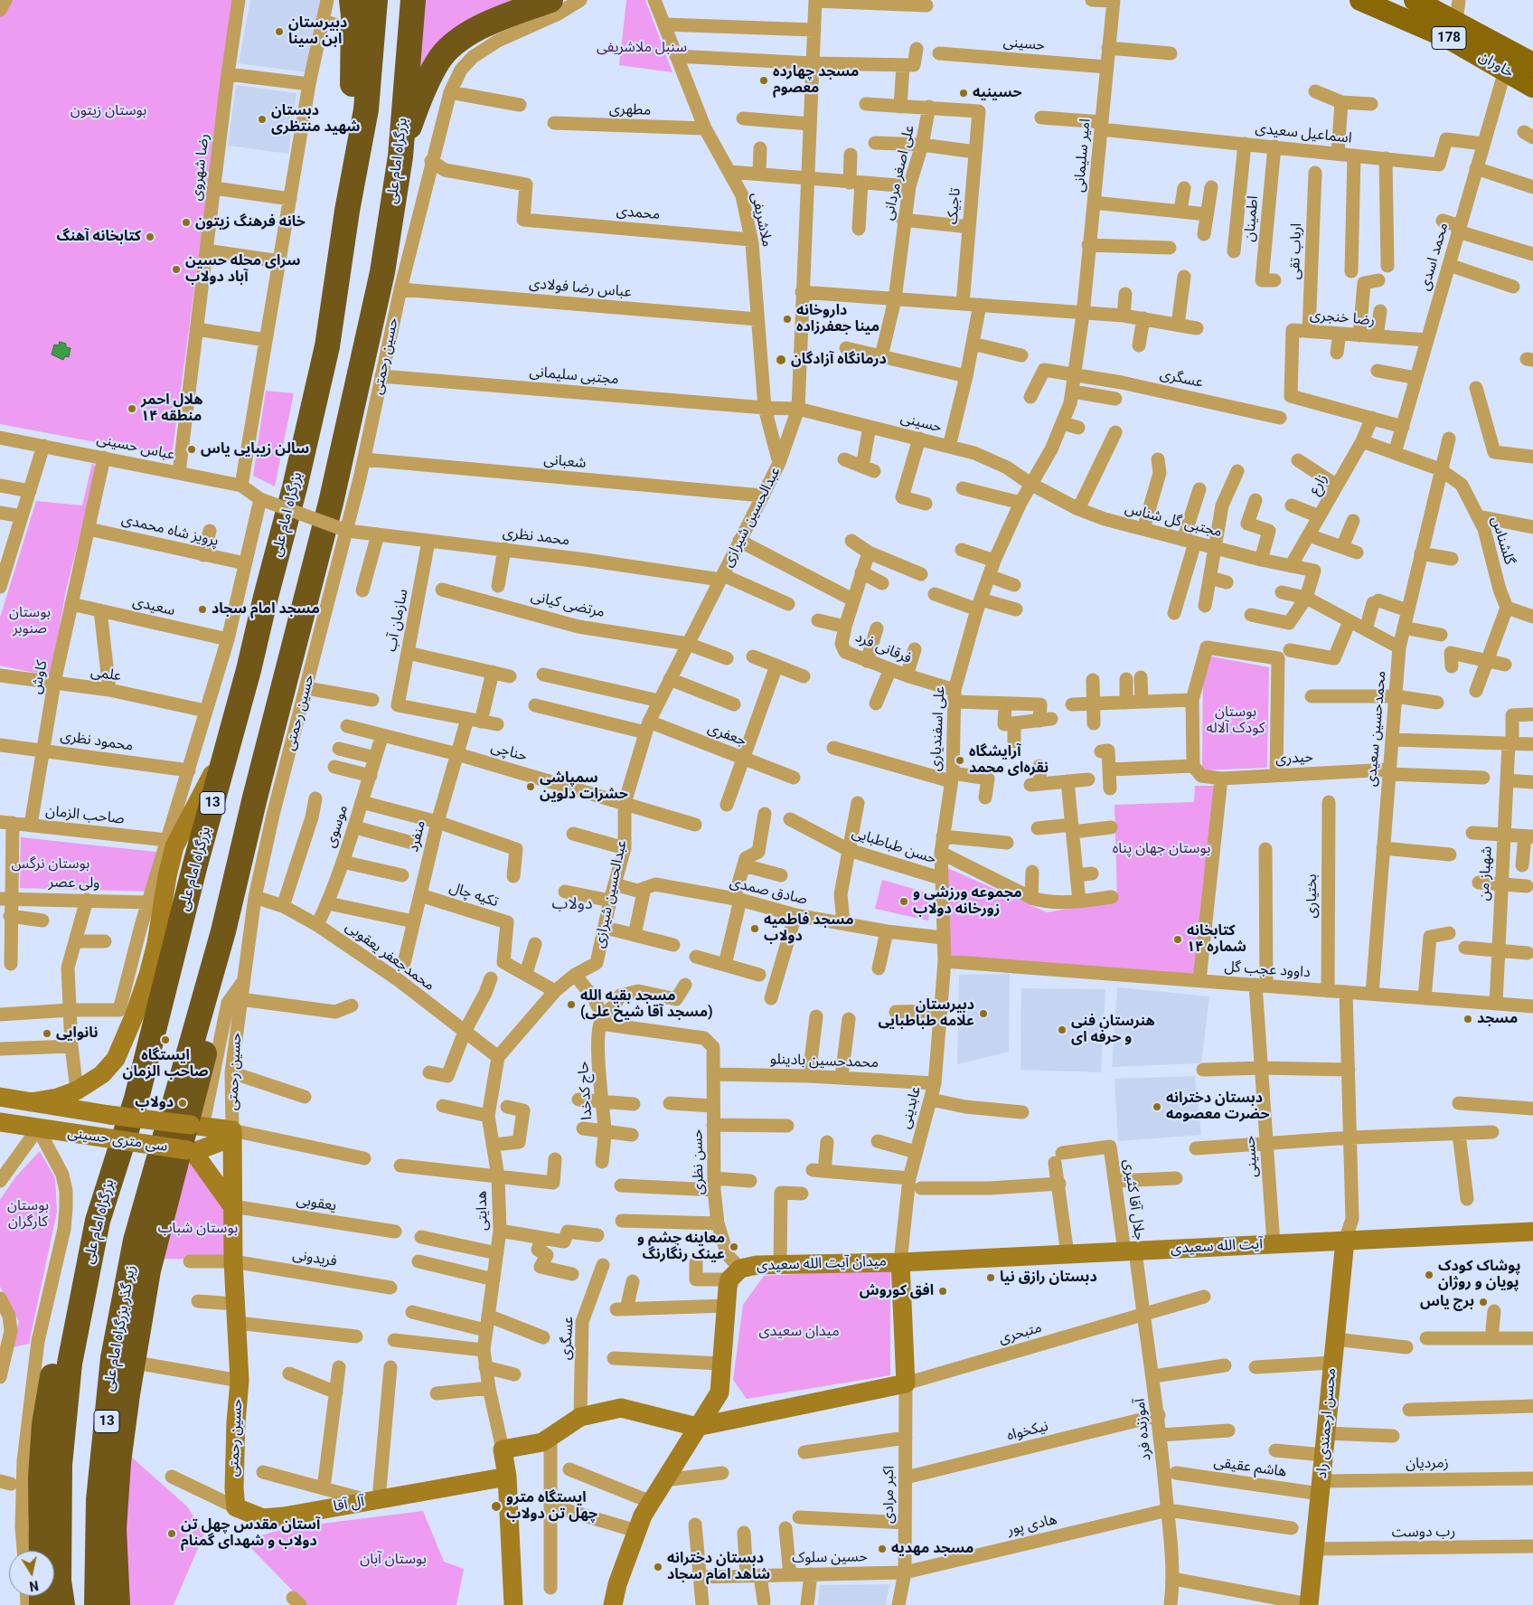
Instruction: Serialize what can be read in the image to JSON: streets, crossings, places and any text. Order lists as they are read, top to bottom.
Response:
{
  "streets": {
    "highway": ["بزرگراه امام علی", "13", "زیر گذر بزرگراه امام علی"],
    "main road": [
      "178",
      "خاوران",
      "حسین رحمتی",
      "سی متری حسینی",
      "آیت الله سعیدی",
      "میدان آیت الله سعیدی",
      "محسن ارجمندی راد",
      "آل آقا"
    ],
    "street": [
      "حسینی",
      "مطهری",
      "اسماعیل سعیدی",
      "امیر سلیمانی",
      "رضا شهروی",
      "علی اصغر مردانی",
      "تاجیک",
      "محمدی",
      "اطمینان",
      "ملاشریفی",
      "ارباب تقی",
      "محمد اسدی",
      "عباس رضا فولادی",
      "رضا خنجری",
      "مجتبی سلیمانی",
      "عسگری",
      "عباس حسینی",
      "شعبانی",
      "زارع",
      "عبدالحسین شیرازی",
      "مجتبی گل شناس",
      "پرویز شاه محمدی",
      "محمد نظری",
      "گلشناس",
      "مرتضی کیانی",
      "سعیدی",
      "سازمان آب",
      "فرقانی فرد",
      "علمی",
      "کاوش",
      "علی اسفندیاری",
      "محمدحسین سعیدی",
      "جعفری",
      "محمود نظری",
      "حناچی",
      "حیدری",
      "صاحب الزمان",
      "موسوی",
      "منفرد",
      "حسن طباطبایی",
      "شهباز من",
      "ولی عصر",
      "صادق صمدی",
      "تکیه چال",
      "بختیاری",
      "محمدجعفر یعقوبی",
      "داوود عجب گل",
      "محمدحسین بادینلو",
      "حاج کدخدا",
      "عابدینی",
      "حسن نظری",
      "جلال آقا کثیری",
      "یعقوبی",
      "هدایتی",
      "فریدونی",
      "متبحری",
      "آموزنده فرد",
      "نیکخواه",
      "زمردیان",
      "هاشم عقیقی",
      "اکبر مرادی",
      "هادی پور",
      "رب دوست",
      "حسین سلوک"
    ]
  },
  "crossings": [
    ["حسینی", "امیر سلیمانی"],
    ["حسینی", "مجتبی سلیمانی"],
    ["حسینی", "عبدالحسین شیرازی"],
    ["حسینی", "مجتبی گل شناس"],
    ["حسینی", "علی اسفندیاری"],
    ["حسینی", "داوود عجب گل"],
    ["حسینی", "آیت الله سعیدی"],
    ["خاوران", "محمد اسدی"],
    ["مطهری", "ملاشریفی"],
    ["اسماعیل سعیدی", "امیر سلیمانی"],
    ["اسماعیل سعیدی", "اطمینان"],
    ["اسماعیل سعیدی", "محمد اسدی"],
    ["امیر سلیمانی", "عسگری"],
    ["امیر سلیمانی", "مجتبی گل شناس"],
    ["امیر سلیمانی", "علی اسفندیاری"],
    ["بزرگراه امام علی", "زیر گذر بزرگراه امام علی"],
    ["رضا شهروی", "عباس حسینی"],
    ["علی اصغر مردانی", "تاجیک"],
    ["محمدی", "ملاشریفی"],
    ["محمدی", "حسین رحمتی"],
    ["ملاشریفی", "عباس رضا فولادی"],
    ["ملاشریفی", "مجتبی سلیمانی"],
    ["ملاشریفی", "عبدالحسین شیرازی"],
    ["ارباب تقی", "رضا خنجری"],
    ["محمد اسدی", "رضا خنجری"],
    ["محمد اسدی", "گلشناس"],
    ["عباس رضا فولادی", "حسین رحمتی"],
    ["رضا خنجری", "زارع"],
    ["حسین رحمتی", "مجتبی سلیمانی"],
    ["حسین رحمتی", "عباس حسینی"],
    ["حسین رحمتی", "شعبانی"],
    ["حسین رحمتی", "محمد نظری"],
    ["حسین رحمتی", "محمدجعفر یعقوبی"],
    ["حسین رحمتی", "سی متری حسینی"],
    ["حسین رحمتی", "یعقوبی"],
    ["حسین رحمتی", "فریدونی"],
    ["حسین رحمتی", "آل آقا"],
    ["مجتبی سلیمانی", "عبدالحسین شیرازی"],
    ["عباس حسینی", "محمد نظری"],
    ["عباس حسینی", "کاوش"],
    ["شعبانی", "عبدالحسین شیرازی"],
    ["زارع", "مجتبی گل شناس"],
    ["زارع", "گلشناس"],
    ["عبدالحسین شیرازی", "محمد نظری"],
    ["عبدالحسین شیرازی", "مرتضی کیانی"],
    ["عبدالحسین شیرازی", "جعفری"],
    ["عبدالحسین شیرازی", "حناچی"],
    ["عبدالحسین شیرازی", "صادق صمدی"],
    ["عبدالحسین شیرازی", "تکیه چال"],
    ["مجتبی گل شناس", "علی اسفندیاری"],
    ["پرویز شاه محمدی", "کاوش"],
    ["محمد نظری", "سازمان آب"],
    ["گلشناس", "محمدحسین سعیدی"],
    ["سعیدی", "کاوش"],
    ["سازمان آب", "منفرد"],
    ["فرقانی فرد", "علی اسفندیاری"],
    ["علمی", "کاوش"],
    ["کاوش", "محمود نظری"],
    ["کاوش", "صاحب الزمان"],
    ["علی اسفندیاری", "حسن طباطبایی"],
    ["علی اسفندیاری", "صادق صمدی"],
    ["علی اسفندیاری", "داوود عجب گل"],
    ["علی اسفندیاری", "عابدینی"],
    ["محمدحسین سعیدی", "حیدری"],
    ["محمدحسین سعیدی", "داوود عجب گل"],
    ["حناچی", "موسوی"],
    ["حناچی", "منفرد"],
    ["موسوی", "محمدجعفر یعقوبی"],
    ["منفرد", "تکیه چال"],
    ["شهباز من", "داوود عجب گل"],
    ["بختیاری", "داوود عجب گل"],
    ["محمدجعفر یعقوبی", "هدایتی"],
    ["داوود عجب گل", "عابدینی"],
    ["محمدحسین بادینلو", "عابدینی"],
    ["محمدحسین بادینلو", "حسن نظری"],
    ["حاج کدخدا", "حسن نظری"],
    ["عابدینی", "آیت الله سعیدی"],
    ["عابدینی", "میدان آیت الله سعیدی"],
    ["حسن نظری", "میدان آیت الله سعیدی"],
    ["جلال آقا کثیری", "آیت الله سعیدی"],
    ["جلال آقا کثیری", "آموزنده فرد"],
    ["آیت الله سعیدی", "میدان آیت الله سعیدی"],
    ["آیت الله سعیدی", "محسن ارجمندی راد"],
    ["آیت الله سعیدی", "آموزنده فرد"],
    ["میدان آیت الله سعیدی", "متبحری"],
    ["میدان آیت الله سعیدی", "اکبر مرادی"],
    ["متبحری", "آموزنده فرد"],
    ["متبحری", "اکبر مرادی"],
    ["محسن ارجمندی راد", "زمردیان"],
    ["محسن ارجمندی راد", "هاشم عقیقی"],
    ["محسن ارجمندی راد", "رب دوست"],
    ["آموزنده فرد", "نیکخواه"],
    ["آموزنده فرد", "هادی پور"],
    ["نیکخواه", "اکبر مرادی"],
    ["زمردیان", "هاشم عقیقی"],
    ["اکبر مرادی", "هادی پور"],
    ["اکبر مرادی", "حسین سلوک"],
    ["هادی پور", "حسین سلوک"]
  ],
  "districts": ["دولاب"],
  "parks": [
    "سنبل ملاشریفی",
    "بوستان زیتون",
    "بوستان صنوبر",
    "بوستان کودک آلاله",
    "بوستان جهان پناه",
    "بوستان نرگس",
    "بوستان کارگران",
    "بوستان شباب",
    "میدان سعیدی",
    "بوستان آبان"
  ],
  "places": [
    "دبیرستان ابن سینا",
    "مسجد چهارده معصوم",
    "حسینیه",
    "دبستان شهید منتظری",
    "خانه فرهنگ زيتون",
    "کتابخانه آهنگ",
    "سرای محله حسین آباد دولاب",
    "داروخانه مینا جعفرزاده",
    "درمانگاه آزادگان",
    "هلال احمر منطقه ۱۴",
    "سالن زیبایی یاس",
    "مسجد امام سجاد",
    "آرایشگاه نقره‌ای محمد",
    "سمپاشی حشرات دلوین",
    "مجموعه ورزشی و زورخانه دولاب",
    "مسجد فاطمیه دولاب",
    "کتابخانه شماره ۱۴",
    "مسجد بقیه الله (مسجد آقا شیخ علی)",
    "دبیرستان علامه طباطبایی",
    "مسجد",
    "هنرستان فنی و حرفه ای",
    "نانوایی",
    "ایستگاه صاحب الزمان",
    "دولاب",
    "دبستان دخترانه حضرت معصومه",
    "معاینه چشم و عینک رنگارنگ",
    "پوشاک کودک پویان و روژان",
    "دبستان رازق نیا",
    "افق کوروش",
    "برج یاس",
    "ایستگاه مترو چهل تن دولاب",
    "آستان مقدس چهل تن دولاب و شهدای گمنام",
    "مسجد مهدیه",
    "دبستان دخترانه شاهد امام سجاد"
  ],
  "north": "bottom"
}
